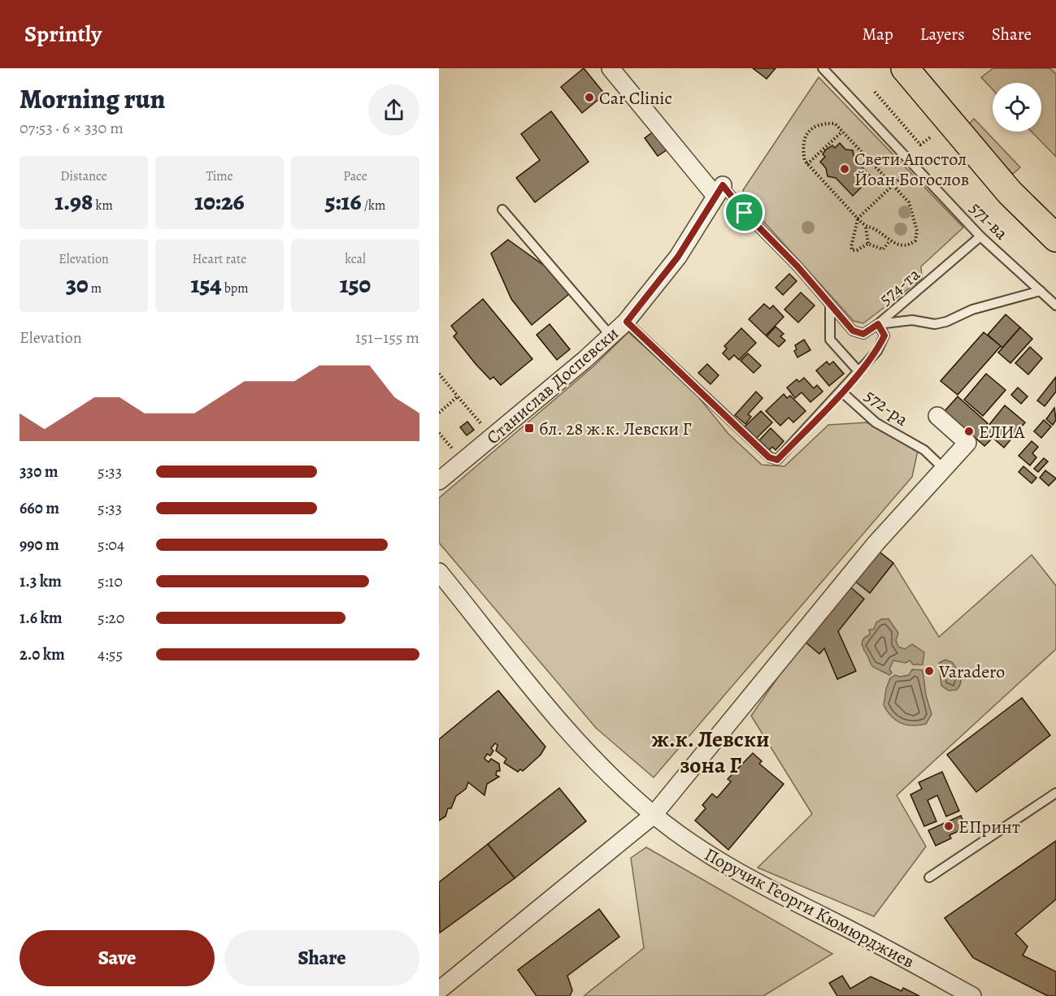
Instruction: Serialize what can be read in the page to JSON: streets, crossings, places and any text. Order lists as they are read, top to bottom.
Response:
{
  "streets": {
    "street": ["Станислав Доспевски", "Поручик Георги Кюмюрджиев"],
    "lane": ["571-ва", "574-та", "572-ра"]
  },
  "crossings": [
    ["571-ва", "574-та"],
    ["574-та", "572-ра"],
    ["Станислав Доспевски", "572-ра"]
  ],
  "districts": ["ж.к. Левски зона Г"],
  "places": {
    "other": [
      "Car Clinic",
      "Свети Апостол Йоан Богослов",
      "ЕЛИА",
      "Varadero",
      "ЕПринт"
    ],
    "transit": ["бл. 28 ж.к. Левски Г"]
  },
  "page": {
    "header": "Sprintly",
    "nav": ["Map", "Layers", "Share"],
    "heading": ["Morning run", "07:53 · 6 × 330 m"],
    "stats": [
      ["Distance", "1.98 km"],
      ["Time", "10:26"],
      ["Pace", "5:16 /km"],
      ["Elevation", "30 m"],
      ["Heart rate", "154 bpm"],
      ["kcal", "150"]
    ],
    "chart": ["Elevation", "151–155 m"],
    "list": [
      {
        "name": "330 m",
        "note": "5:33"
      },
      {
        "name": "660 m",
        "note": "5:33"
      },
      {
        "name": "990 m",
        "note": "5:04"
      },
      {
        "name": "1.3 km",
        "note": "5:10"
      },
      {
        "name": "1.6 km",
        "note": "5:20"
      },
      {
        "name": "2.0 km",
        "note": "4:55"
      }
    ],
    "buttons": ["Save", "Share"]
  }
}
